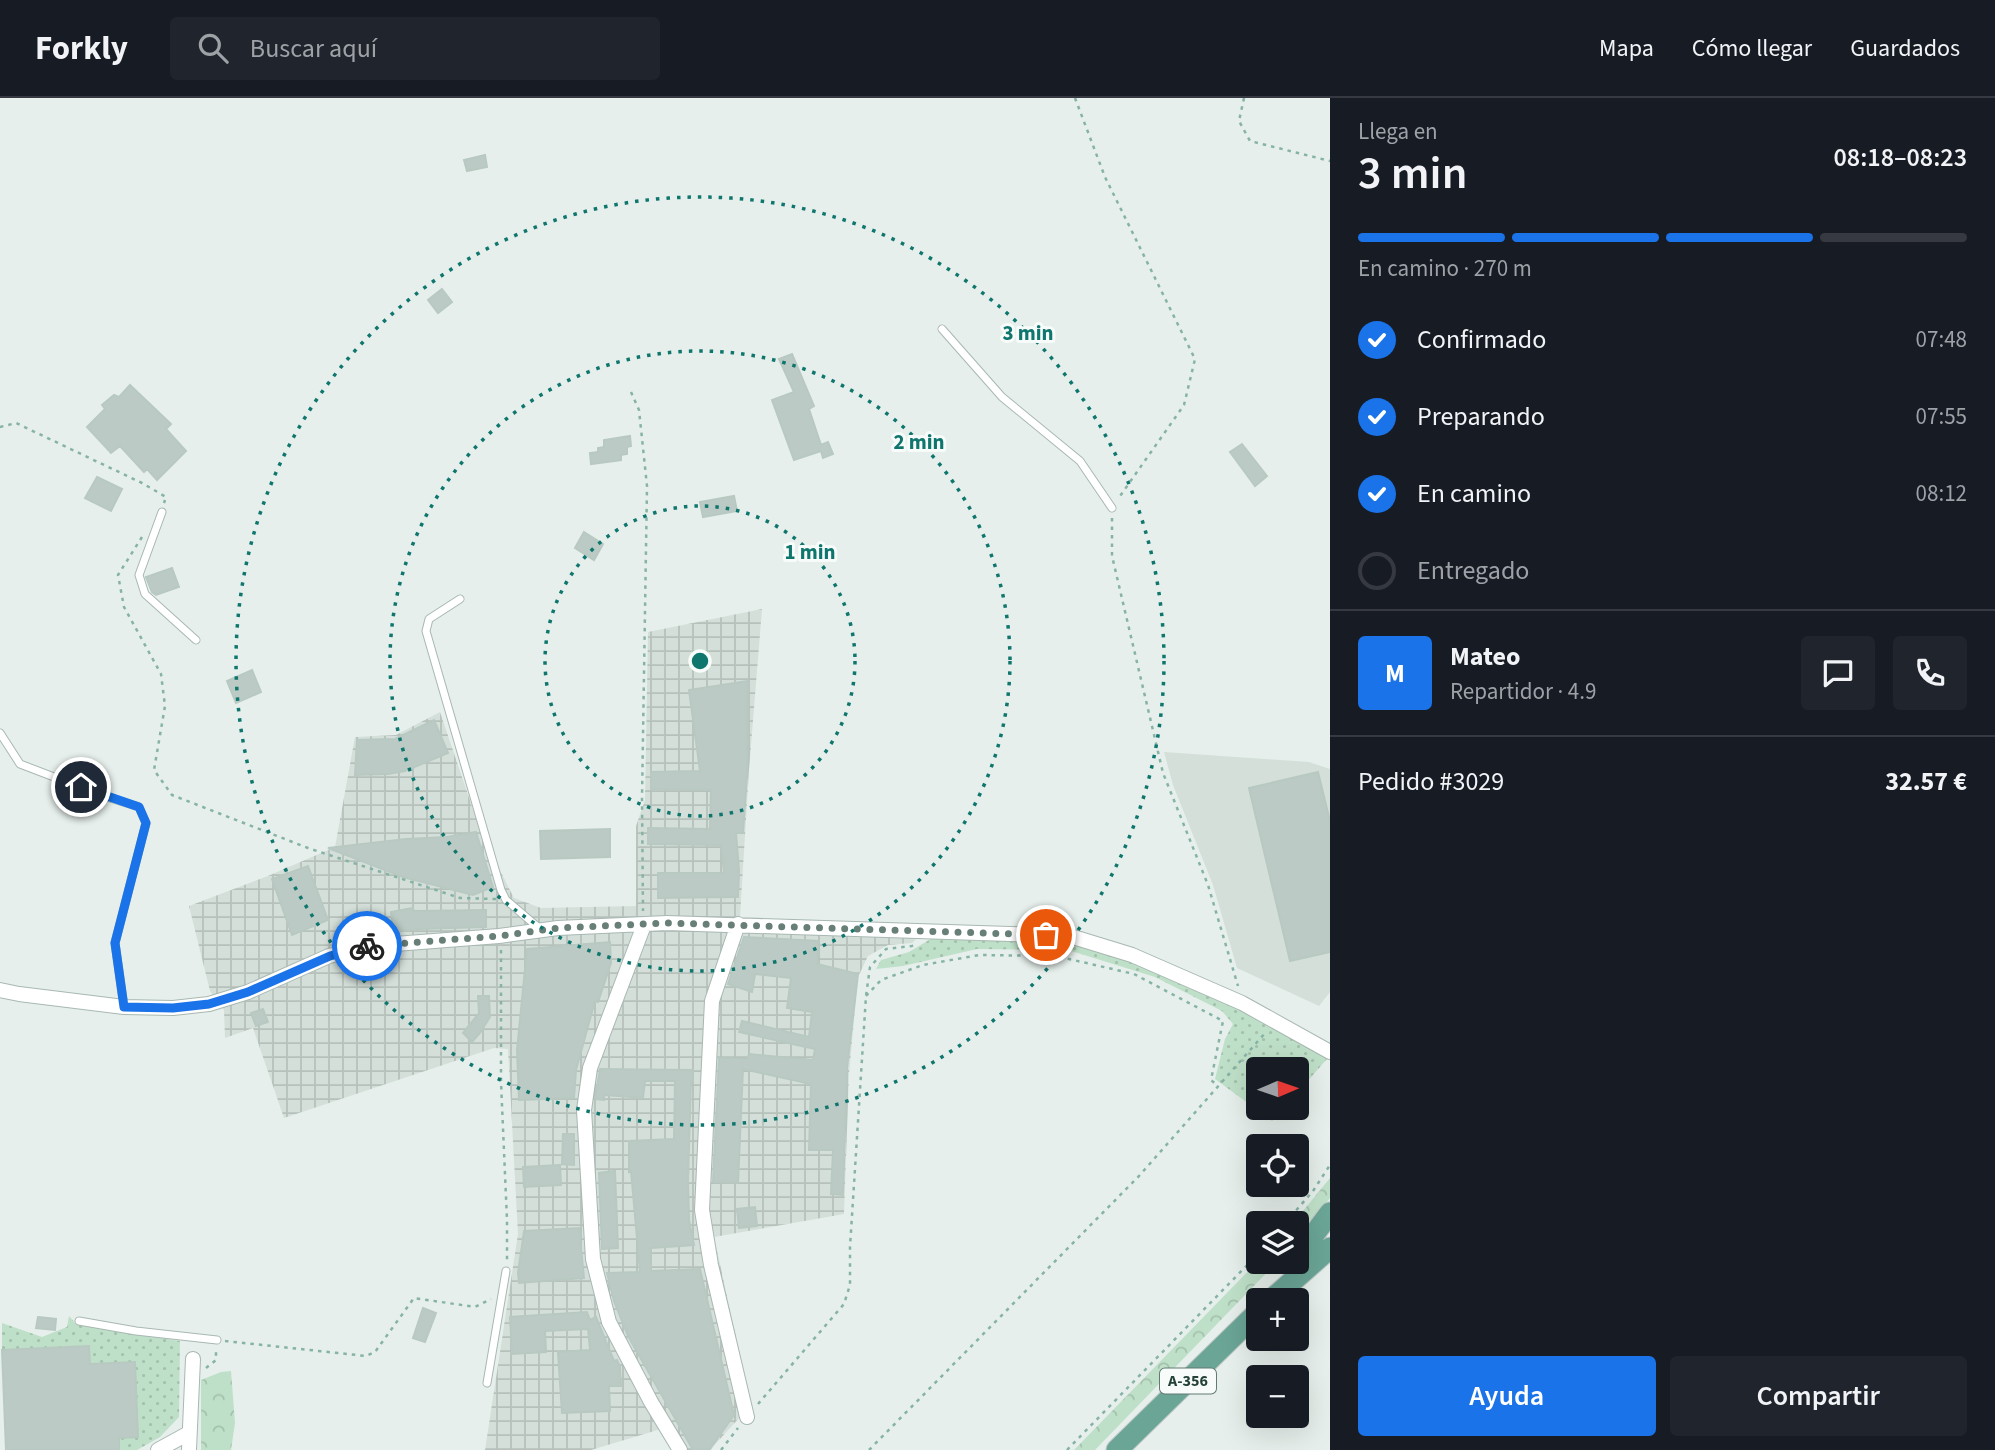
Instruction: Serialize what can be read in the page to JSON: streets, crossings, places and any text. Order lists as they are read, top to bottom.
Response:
{
  "streets": {
    "main road": ["A-356"]
  },
  "north": "right",
  "page": {
    "header": "Forkly",
    "search": "Buscar aquí",
    "nav": ["Mapa", "Cómo llegar", "Guardados"],
    "heading": ["3 min", "Llega en", "08:18–08:23"],
    "panel": [
      "Mateo",
      "Repartidor · 4.9",
      "Pedido #3029",
      "32.57 €"
    ],
    "bar": "En camino · 270 m",
    "list": [
      ["Confirmado", "07:48"],
      ["Preparando", "07:55"],
      ["En camino", "08:12"],
      "Entregado"
    ],
    "round": "M",
    "map_buttons": ["+", "−"],
    "buttons": ["Ayuda", "Compartir"]
  },
  "rings": ["3 min", "2 min", "1 min"]
}
